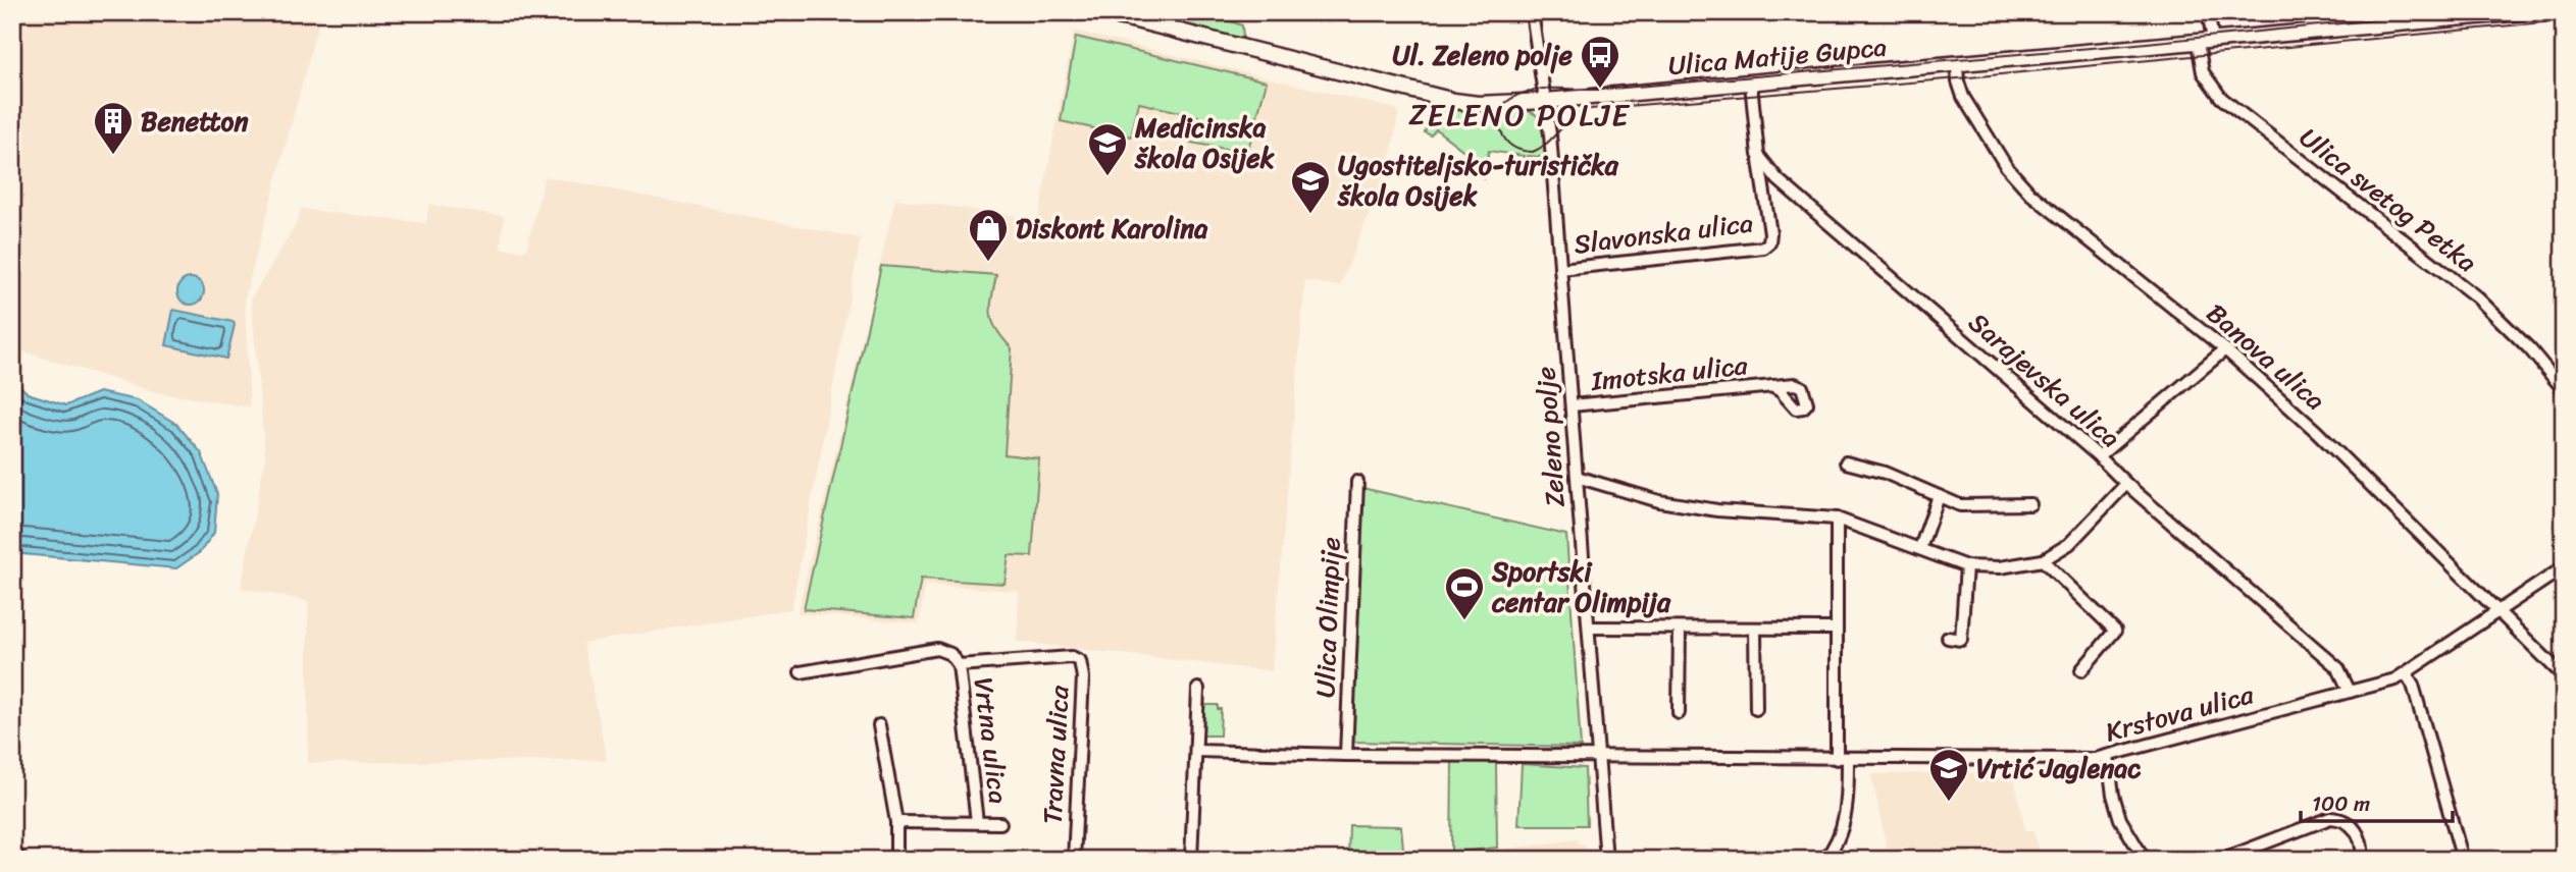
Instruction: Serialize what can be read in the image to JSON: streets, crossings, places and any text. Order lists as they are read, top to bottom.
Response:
{
  "streets": {
    "main road": ["Ulica Matije Gupca"],
    "street": [
      "Ulica svetog Petka",
      "Slavonska ulica",
      "Banova ulica",
      "Imotska ulica",
      "Sarajevska ulica",
      "Zeleno polje",
      "Ulica Olimpije",
      "Krstova ulica",
      "Vrtna ulica",
      "Travna ulica"
    ]
  },
  "crossings": [
    ["Ulica Matije Gupca", "Ulica svetog Petka"],
    ["Ulica Matije Gupca", "Banova ulica"],
    ["Ulica Matije Gupca", "Zeleno polje"],
    ["Slavonska ulica", "Sarajevska ulica"],
    ["Slavonska ulica", "Zeleno polje"],
    ["Banova ulica", "Krstova ulica"],
    ["Imotska ulica", "Zeleno polje"],
    ["Sarajevska ulica", "Krstova ulica"],
    ["Zeleno polje", "Krstova ulica"],
    ["Vrtna ulica", "Travna ulica"]
  ],
  "districts": ["ZELENO POLJE"],
  "places": {
    "bus stop": ["Ul. Zeleno polje"],
    "building": ["Benetton"],
    "school or university": ["Medicinska škola Osijek", "Ugostiteljsko-turistička škola Osijek", "Vrtić Jaglenac"],
    "shop": ["Diskont Karolina"],
    "sports": ["Sportski centar Olimpija"]
  },
  "scale_bar": "100 m"
}
